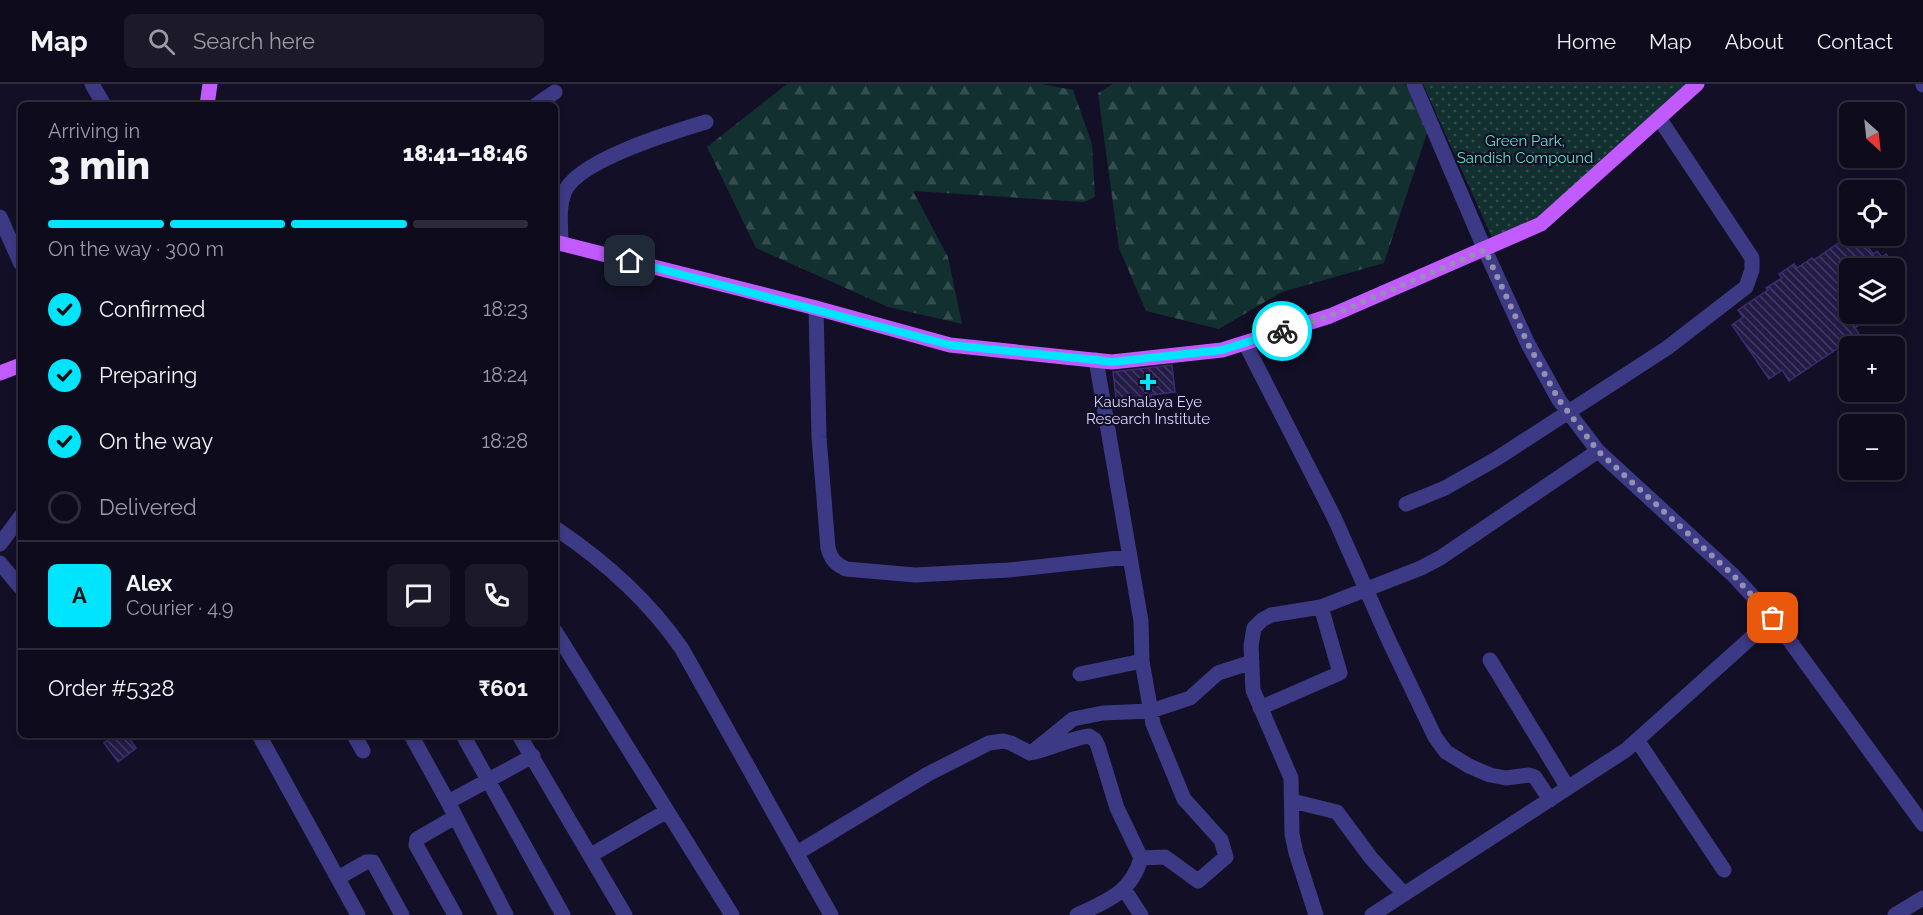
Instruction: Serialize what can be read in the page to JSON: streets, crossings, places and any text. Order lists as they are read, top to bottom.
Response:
{
  "parks": ["Green Park, Sandish Compound"],
  "places": {
    "health": ["Kaushalaya Eye Research Institute"]
  },
  "north": "bottom right",
  "page": {
    "header": "Map",
    "search": "Search here",
    "nav": [
      "Home",
      "Map",
      "About",
      "Contact"
    ],
    "map_buttons": ["+", "−"],
    "heading": ["3 min", "Arriving in", "18:41–18:46"],
    "panel": [
      "Alex",
      "Courier · 4.9",
      "Order #5328",
      "₹601"
    ],
    "bar": "On the way · 300 m",
    "list": [
      ["Confirmed", "18:23"],
      ["Preparing", "18:24"],
      ["On the way", "18:28"],
      "Delivered"
    ],
    "round": "A"
  }
}
